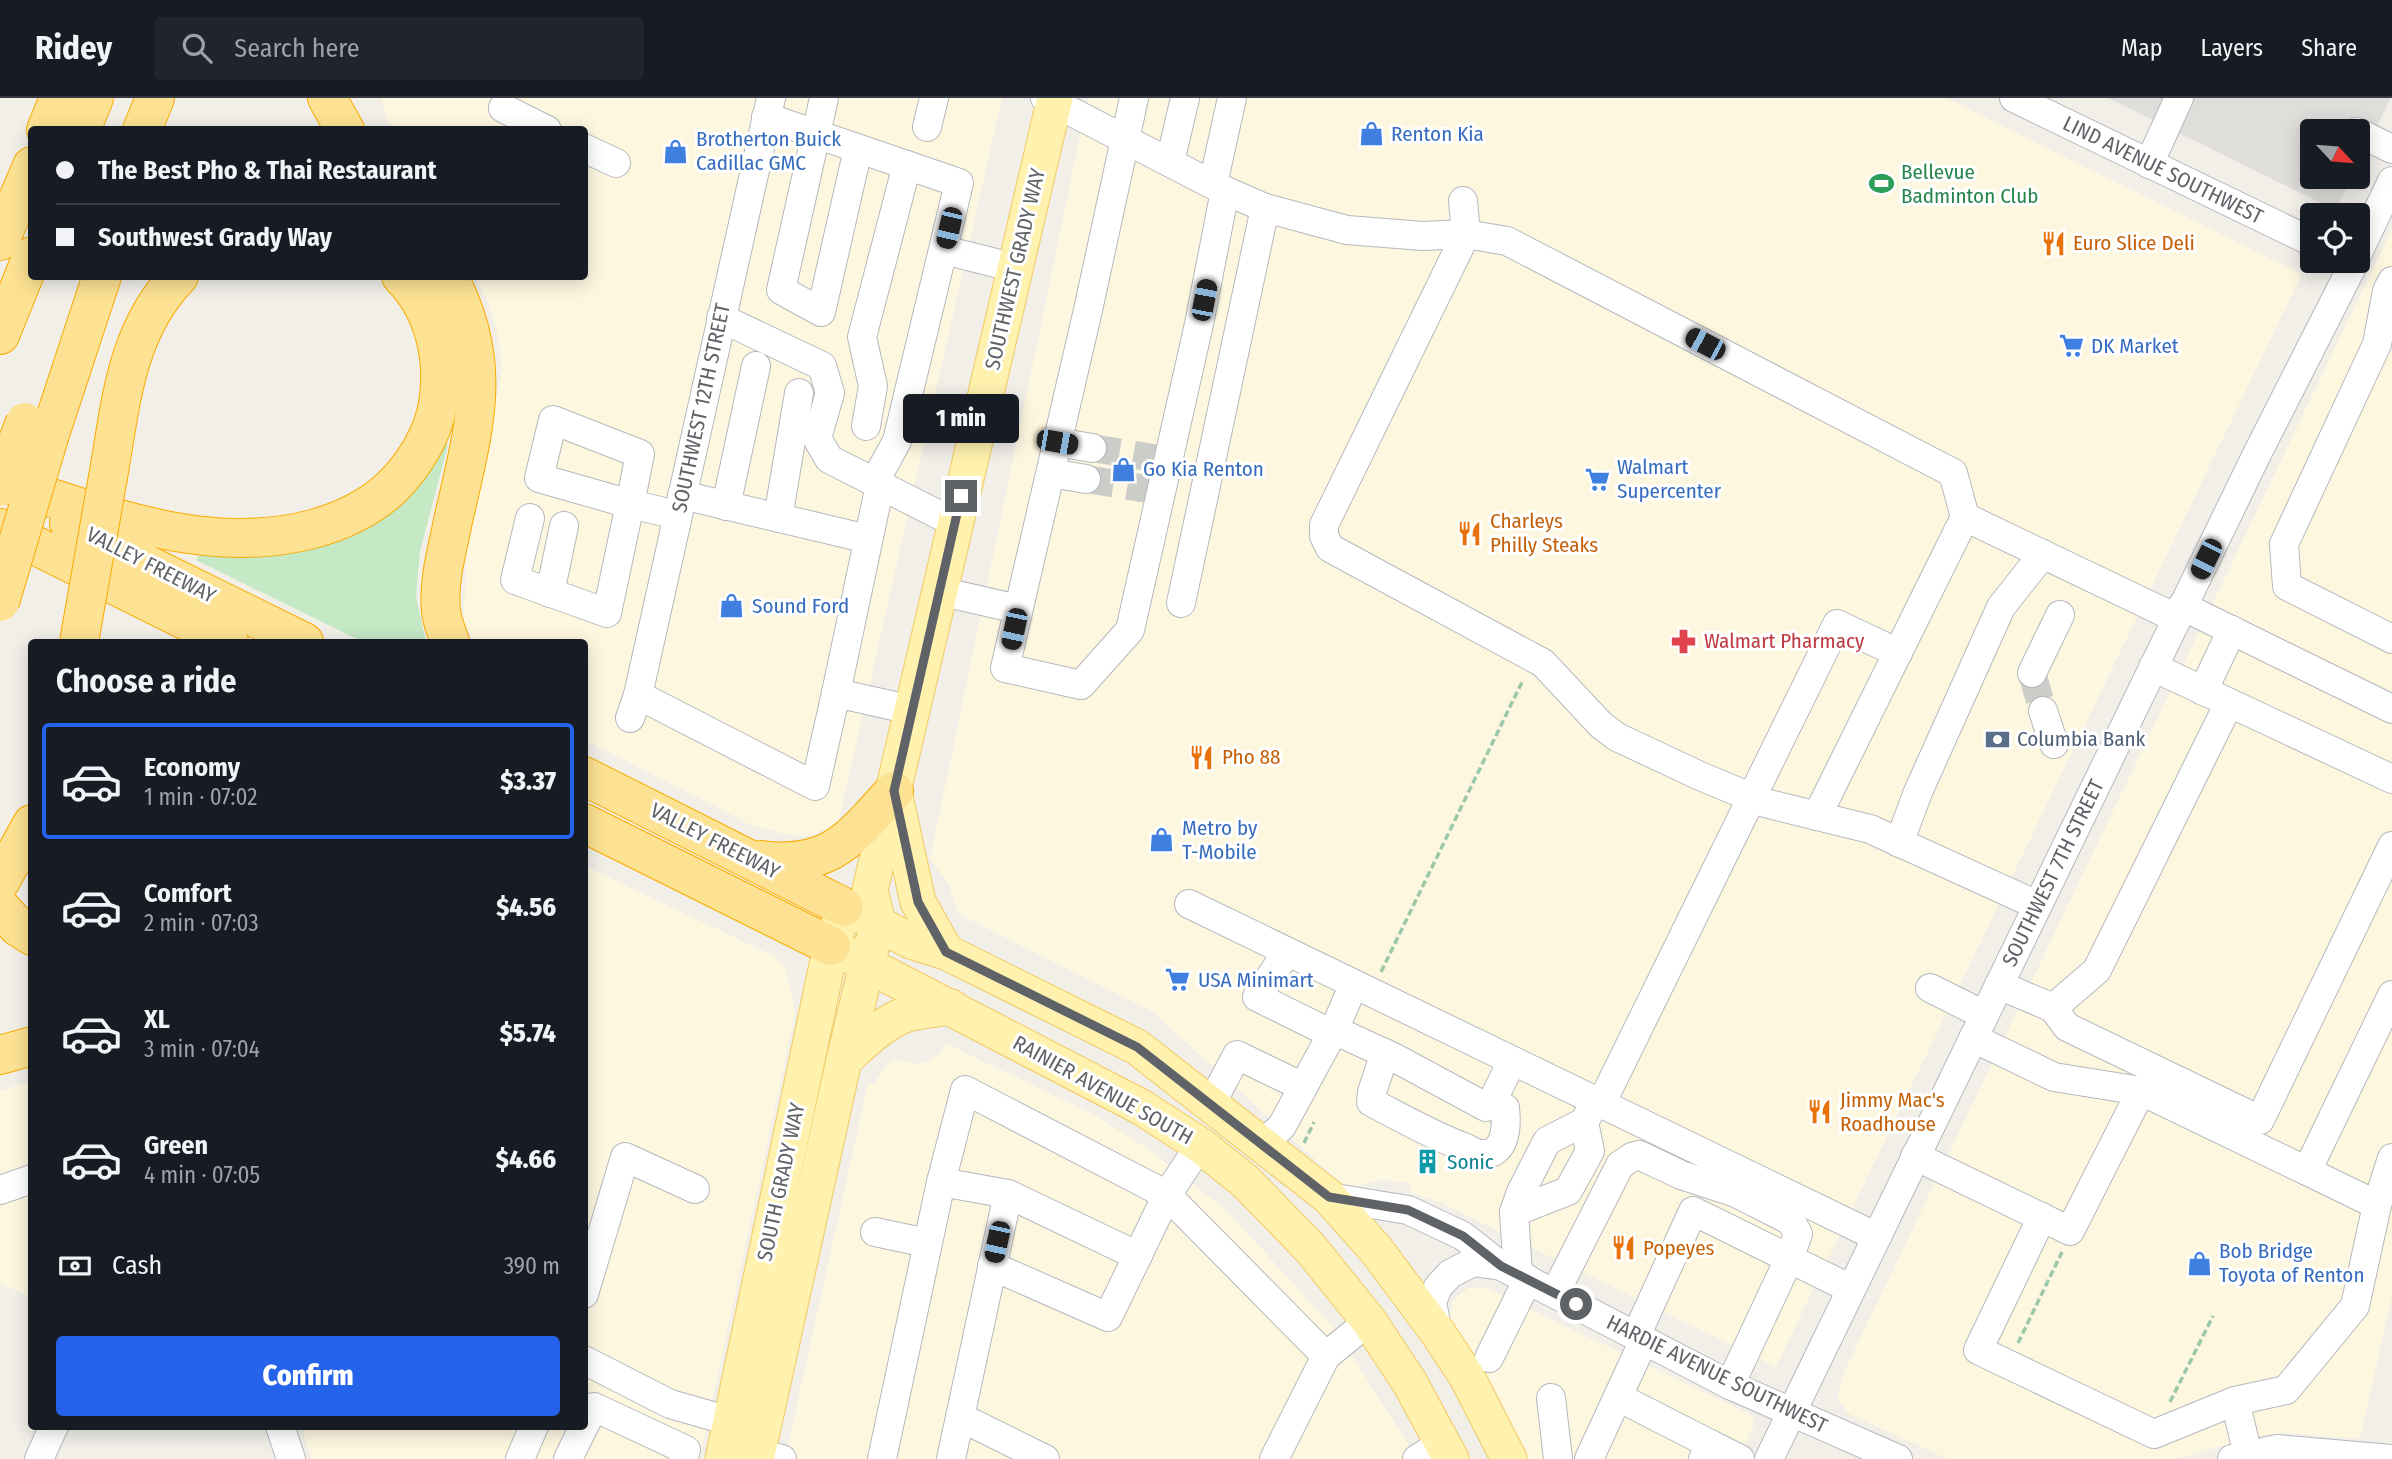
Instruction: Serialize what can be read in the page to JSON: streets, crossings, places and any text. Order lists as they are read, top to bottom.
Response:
{
  "streets": {
    "highway": ["VALLEY FREEWAY"],
    "main road": ["SOUTHWEST GRADY WAY", "RAINIER AVENUE SOUTH", "SOUTH GRADY WAY"],
    "street": [
      "LIND AVENUE SOUTHWEST",
      "SOUTHWEST 12TH STREET",
      "SOUTHWEST 7TH STREET",
      "HARDIE AVENUE SOUTHWEST"
    ]
  },
  "crossings": [
    ["SOUTHWEST GRADY WAY", "VALLEY FREEWAY"],
    ["SOUTHWEST GRADY WAY", "RAINIER AVENUE SOUTH"],
    ["SOUTHWEST GRADY WAY", "SOUTH GRADY WAY"],
    ["VALLEY FREEWAY", "RAINIER AVENUE SOUTH"],
    ["VALLEY FREEWAY", "SOUTH GRADY WAY"],
    ["SOUTHWEST 7TH STREET", "HARDIE AVENUE SOUTHWEST"],
    ["RAINIER AVENUE SOUTH", "SOUTH GRADY WAY"],
    ["RAINIER AVENUE SOUTH", "HARDIE AVENUE SOUTHWEST"]
  ],
  "places": {
    "shop": [
      "Renton Kia",
      "Brotherton Buick Cadillac GMC",
      "Go Kia Renton",
      "Sound Ford",
      "Metro by T-Mobile",
      "Bob Bridge Toyota of Renton"
    ],
    "sports": ["Bellevue Badminton Club"],
    "restaurant": [
      "Euro Slice Deli",
      "Charleys Philly Steaks",
      "Pho 88",
      "Jimmy Mac's Roadhouse",
      "Popeyes"
    ],
    "supermarket": ["DK Market", "Walmart Supercenter", "USA Minimart"],
    "pharmacy": ["Walmart Pharmacy"],
    "bank": ["Columbia Bank"],
    "building": ["Sonic"]
  },
  "north": "bottom right",
  "page": {
    "header": "Ridey",
    "search": "Search here",
    "nav": ["Map", "Layers", "Share"],
    "banner": ["The Best Pho & Thai Restaurant", "Southwest Grady Way"],
    "bubble": "1 min",
    "heading": "Choose a ride",
    "list": [
      {
        "name": "Economy",
        "note": "1 min · 07:02",
        "value": "$3.37"
      },
      {
        "name": "Comfort",
        "note": "2 min · 07:03",
        "value": "$4.56"
      },
      {
        "name": "XL",
        "note": "3 min · 07:04",
        "value": "$5.74"
      },
      {
        "name": "Green",
        "note": "4 min · 07:05",
        "value": "$4.66"
      }
    ],
    "pay": ["Cash", "390 m"],
    "buttons": "Confirm"
  }
}
